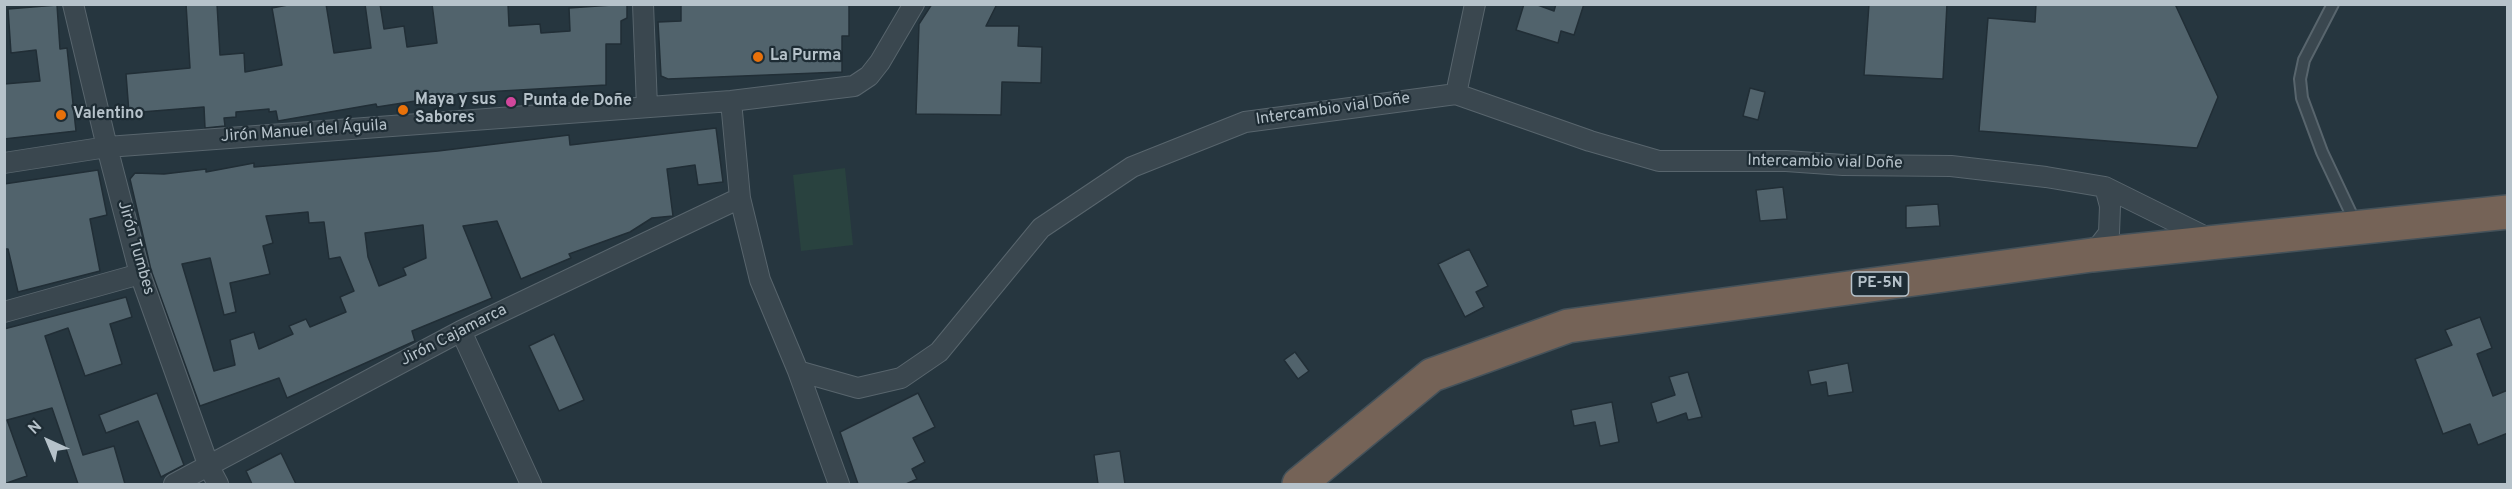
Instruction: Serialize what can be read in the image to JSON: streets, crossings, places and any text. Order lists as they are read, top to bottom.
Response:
{
  "streets": {
    "highway": ["PE-5N"],
    "street": [
      "Intercambio vial Doñe",
      "Jirón Manuel del Águila",
      "Jirón Tumbes",
      "Jirón Cajamarca"
    ]
  },
  "crossings": [
    ["Intercambio vial Doñe", "PE-5N"],
    ["Jirón Manuel del Águila", "Jirón Tumbes"],
    ["Jirón Tumbes", "Jirón Cajamarca"]
  ],
  "places": [
    "La Purma",
    "Punta de Doñe",
    "Maya y sus Sabores",
    "Valentino"
  ],
  "north": "top left"
}
